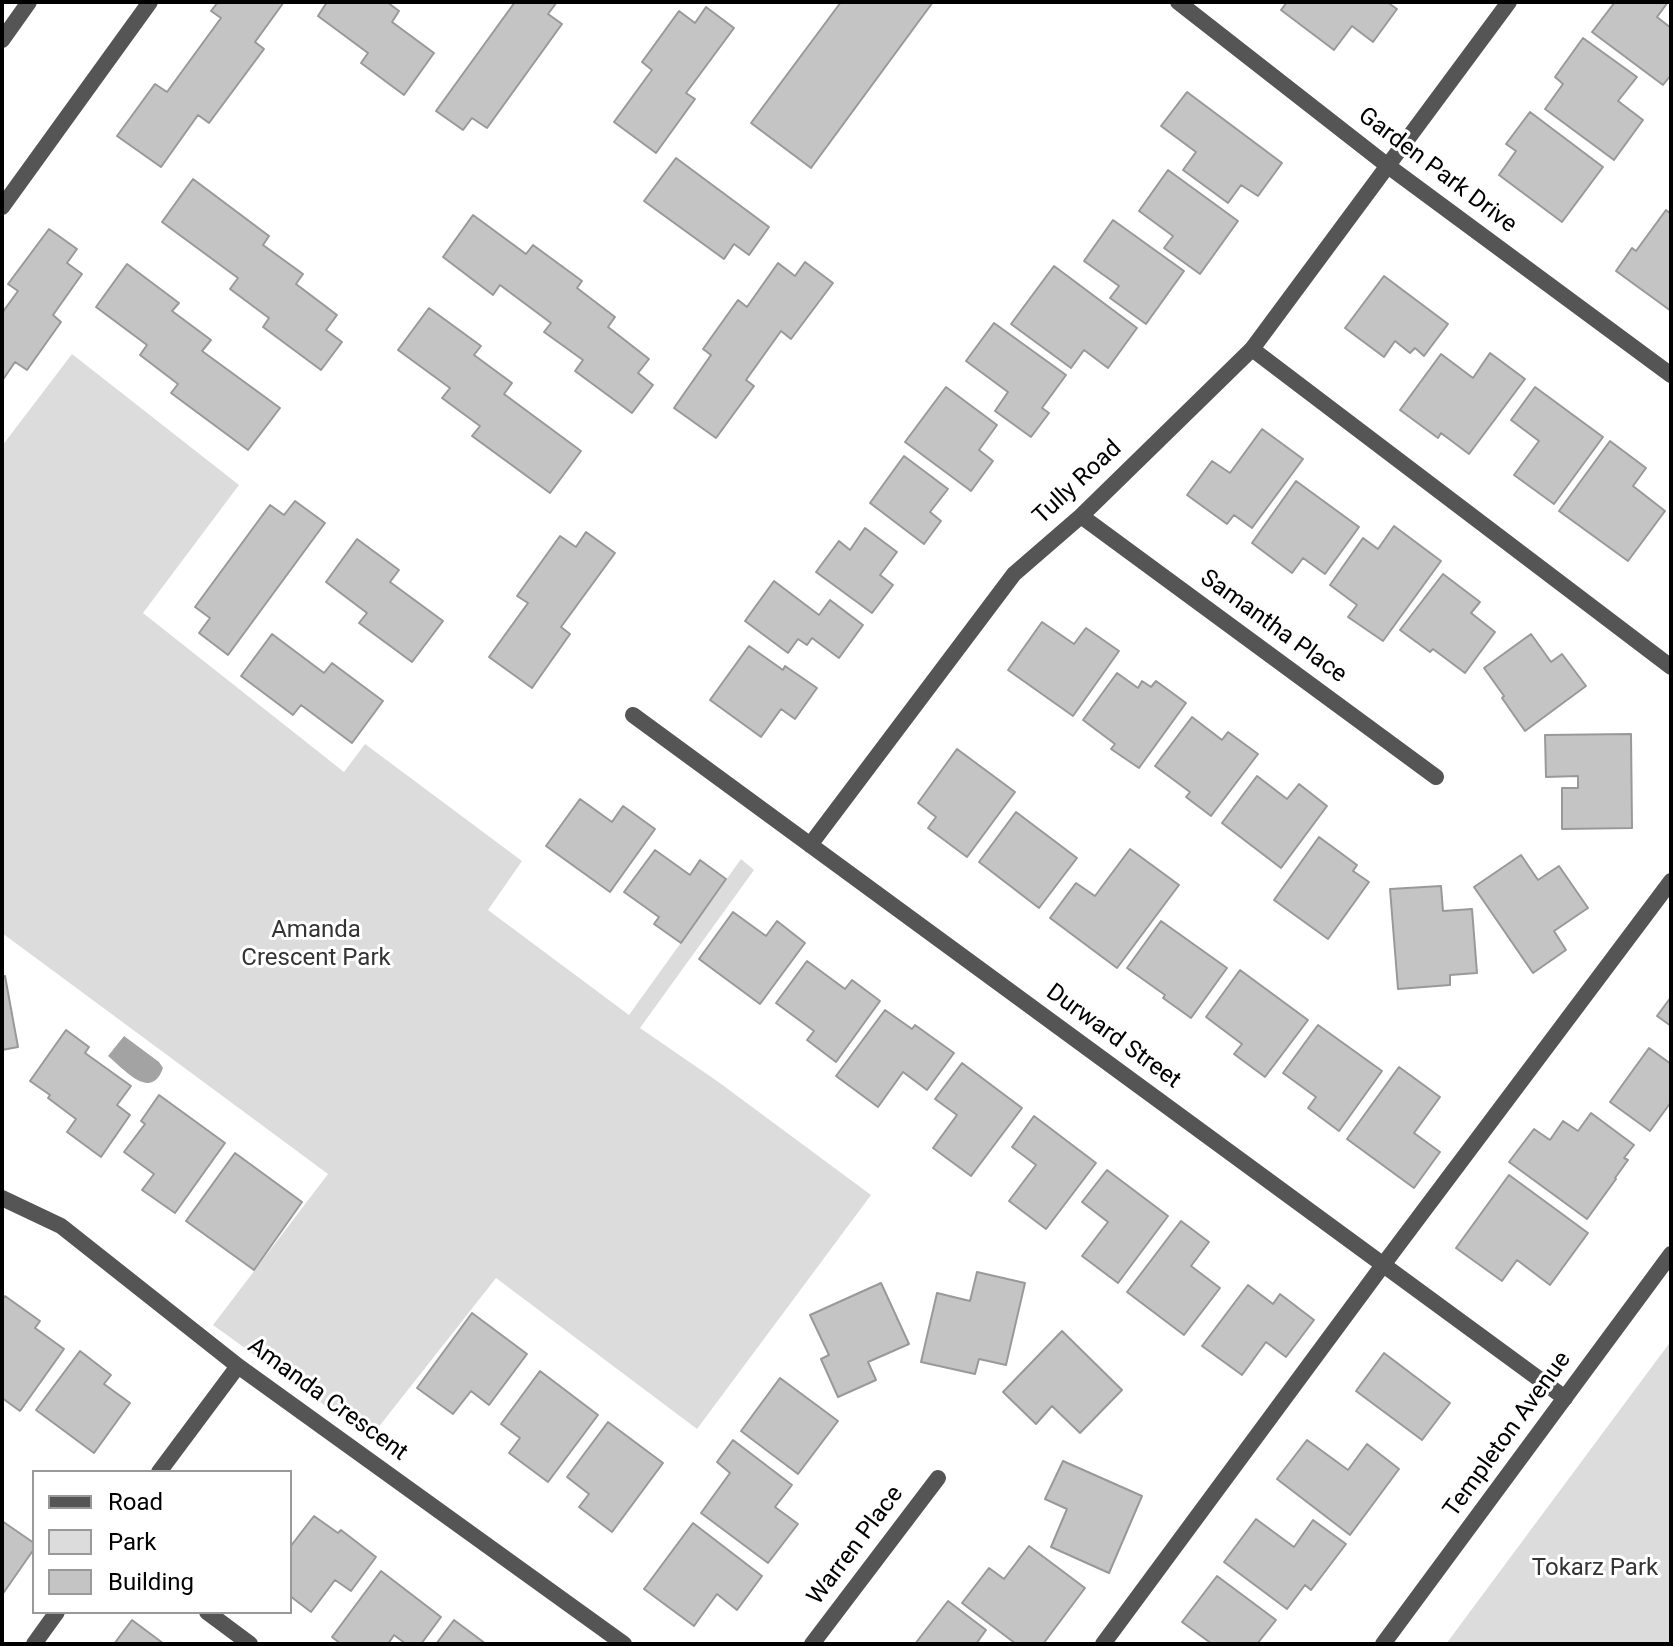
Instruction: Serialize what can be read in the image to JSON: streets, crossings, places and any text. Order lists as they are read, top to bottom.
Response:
{
  "streets": {
    "street": [
      "Garden Park Drive",
      "Tully Road",
      "Samantha Place",
      "Durward Street",
      "Amanda Crescent",
      "Templeton Avenue",
      "Warren Place"
    ]
  },
  "crossings": [
    ["Garden Park Drive", "Tully Road"],
    ["Tully Road", "Samantha Place"],
    ["Tully Road", "Durward Street"],
    ["Durward Street", "Templeton Avenue"]
  ],
  "parks": ["Amanda Crescent Park", "Tokarz Park"],
  "legend": ["Road", "Park", "Building"]
}
